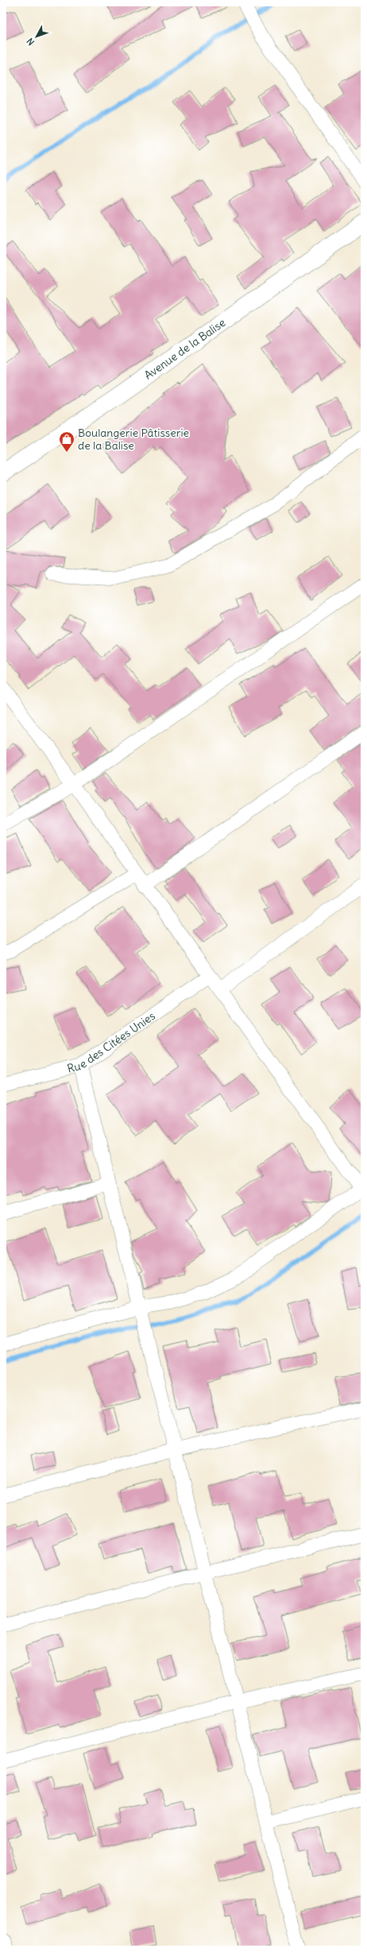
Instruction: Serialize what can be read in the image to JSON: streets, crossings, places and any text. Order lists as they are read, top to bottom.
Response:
{
  "streets": {
    "street": ["Avenue de la Balise", "Rue des Citées Unies"]
  },
  "places": {
    "shop": ["Boulangerie Pâtisserie de la Balise"]
  },
  "north": "bottom left"
}
